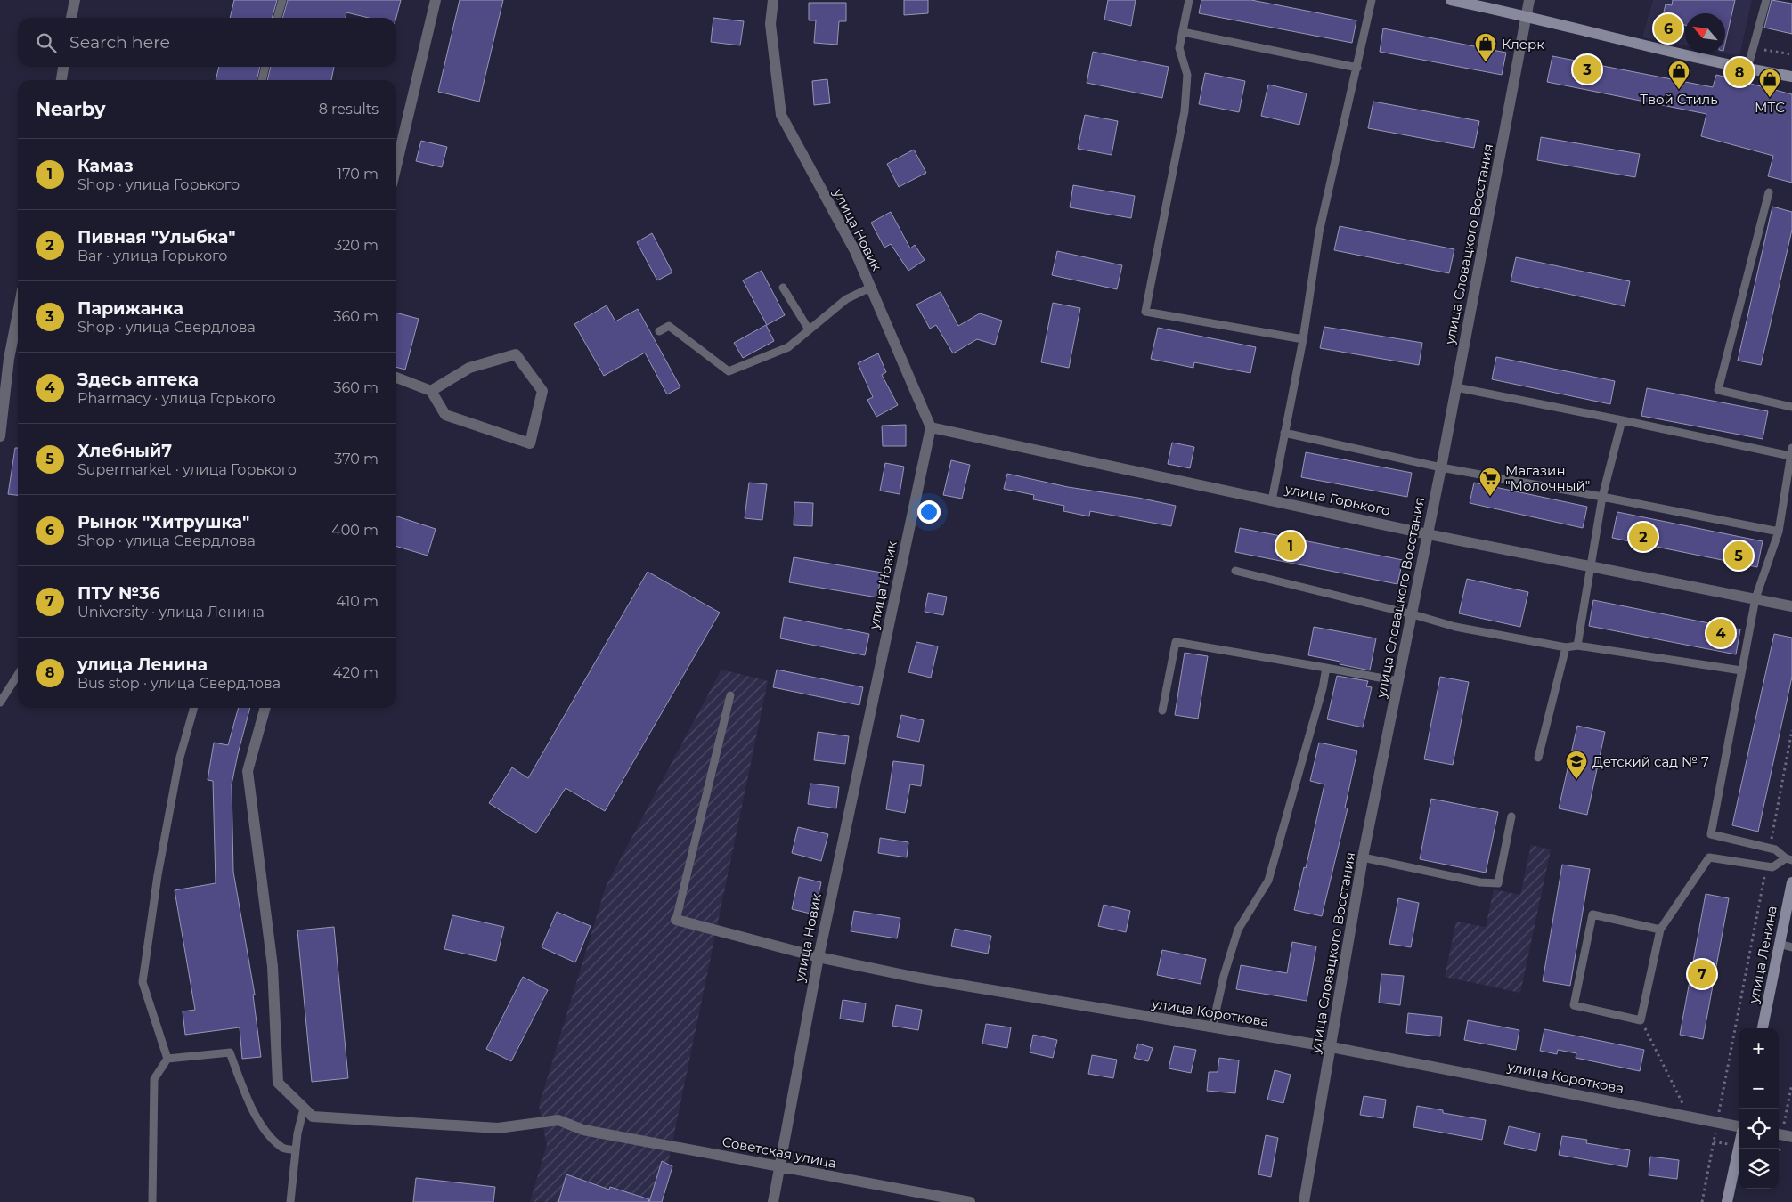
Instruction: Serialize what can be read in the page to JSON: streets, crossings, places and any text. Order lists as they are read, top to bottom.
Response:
{
  "streets": {
    "main road": ["улица Ленина"],
    "street": [
      "улица Новик",
      "улица Словацкого Восстания",
      "улица Горького",
      "улица Короткова",
      "Советская улица"
    ]
  },
  "crossings": [
    ["улица Новик", "улица Горького"],
    ["улица Новик", "улица Короткова"],
    ["улица Новик", "Советская улица"],
    ["улица Словацкого Восстания", "улица Горького"],
    ["улица Словацкого Восстания", "улица Короткова"]
  ],
  "places": {
    "shop": ["Клерк", "Твой Стиль", "МТС"],
    "supermarket": ["Магазин \"Молочный\""],
    "school or university": ["Детский сад № 7"]
  },
  "north": "top left",
  "page": {
    "pins": [
      "6",
      "3",
      "8",
      "2",
      "1",
      "5",
      "4",
      "7"
    ],
    "search": "Search here",
    "heading": ["Nearby", "8 results"],
    "list": [
      {
        "mark": "1",
        "name": "Камаз",
        "note": "Shop · улица Горького",
        "value": "170 m"
      },
      {
        "mark": "2",
        "name": "Пивная \"Улыбка\"",
        "note": "Bar · улица Горького",
        "value": "320 m"
      },
      {
        "mark": "3",
        "name": "Парижанка",
        "note": "Shop · улица Свердлова",
        "value": "360 m"
      },
      {
        "mark": "4",
        "name": "Здесь аптека",
        "note": "Pharmacy · улица Горького",
        "value": "360 m"
      },
      {
        "mark": "5",
        "name": "Хлебный7",
        "note": "Supermarket · улица Горького",
        "value": "370 m"
      },
      {
        "mark": "6",
        "name": "Рынок \"Хитрушка\"",
        "note": "Shop · улица Свердлова",
        "value": "400 m"
      },
      {
        "mark": "7",
        "name": "ПТУ №36",
        "note": "University · улица Ленина",
        "value": "410 m"
      },
      {
        "mark": "8",
        "name": "улица Ленина",
        "note": "Bus stop · улица Свердлова",
        "value": "420 m"
      }
    ],
    "map_buttons": ["+", "−"]
  }
}
